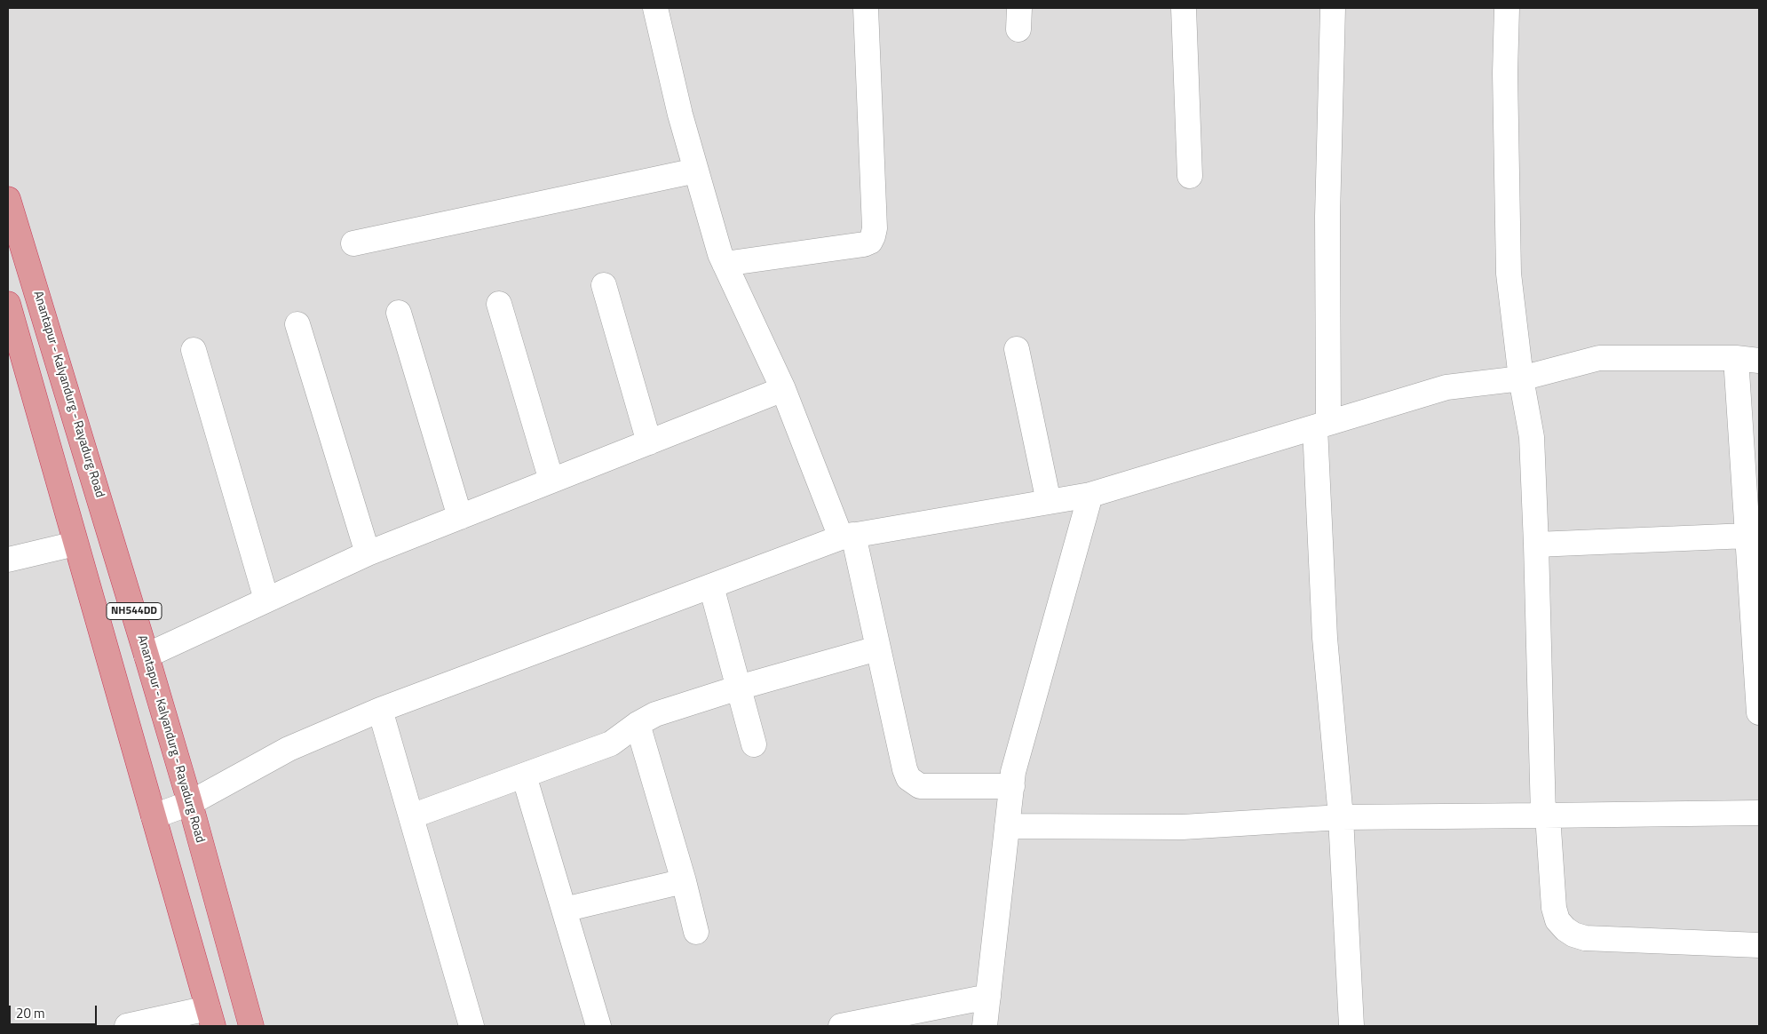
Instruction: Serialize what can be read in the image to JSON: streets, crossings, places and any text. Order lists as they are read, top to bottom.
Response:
{
  "streets": {
    "highway": ["Anantapur - Kalyandurg - Rayadurg Road", "NH544DD"]
  },
  "scale_bar": "20 m"
}
